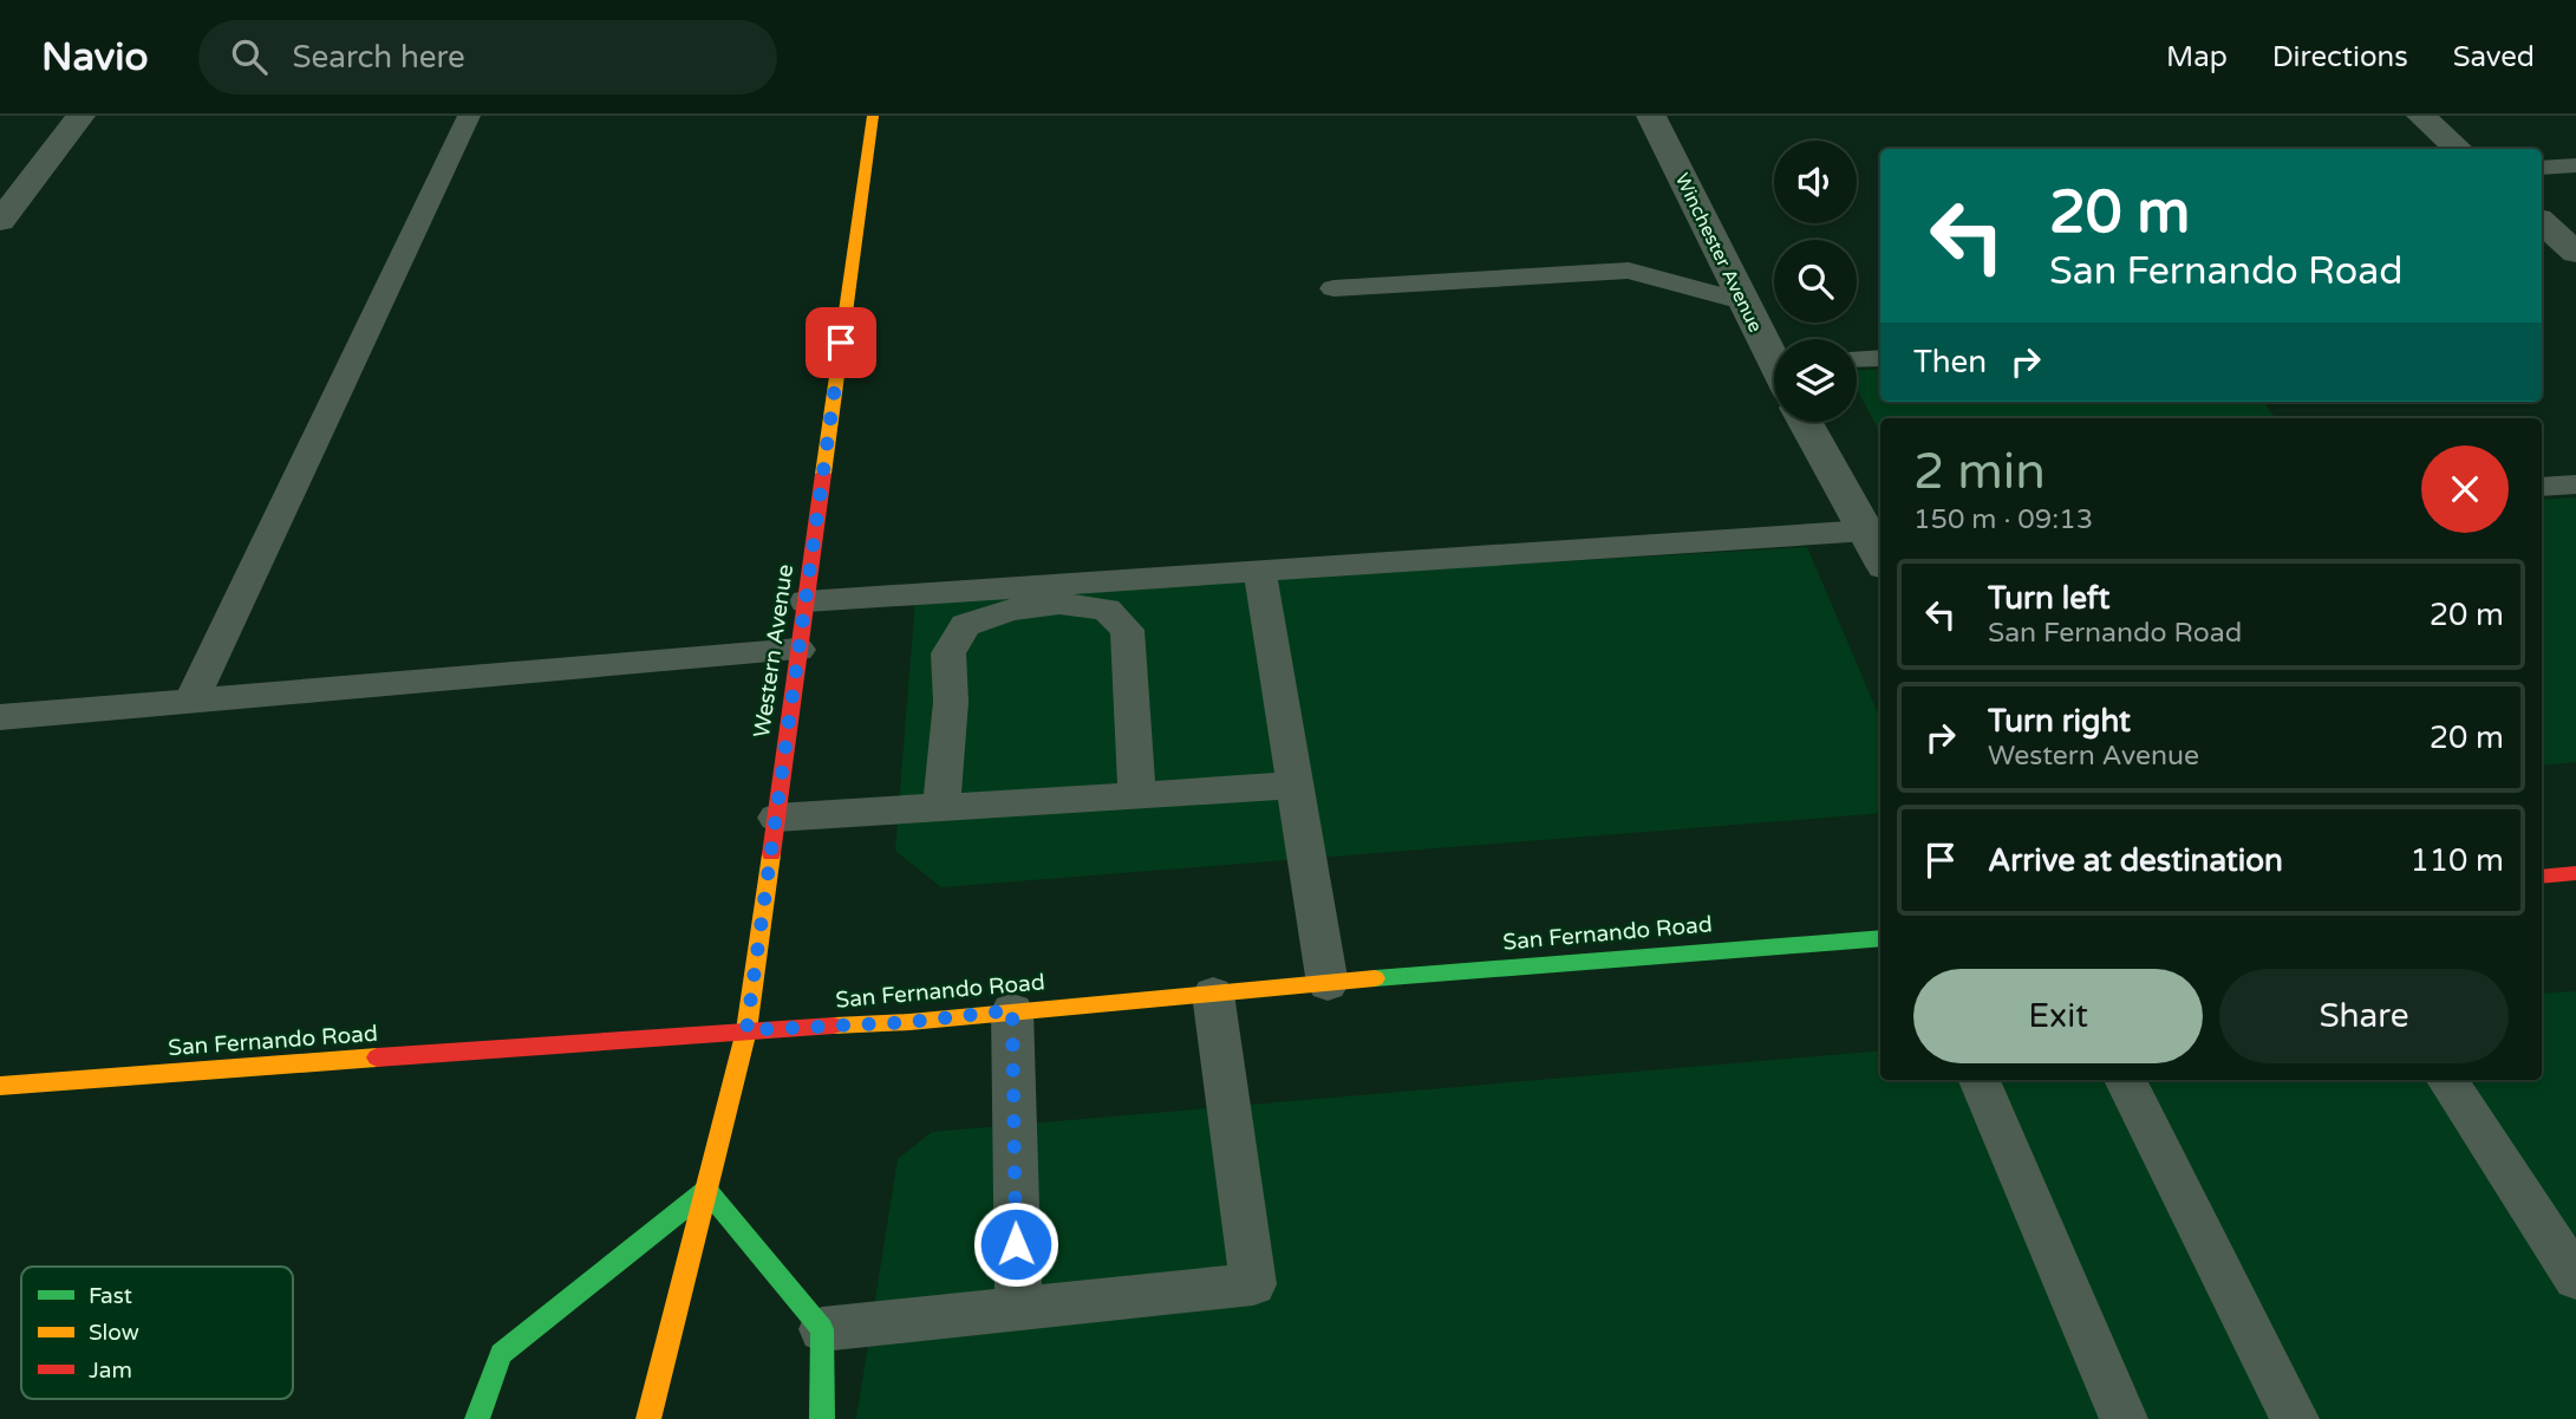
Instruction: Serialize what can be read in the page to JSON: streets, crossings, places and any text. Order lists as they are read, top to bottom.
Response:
{
  "streets": {
    "main road": ["Western Avenue", "San Fernando Road"],
    "street": ["Winchester Avenue"]
  },
  "crossings": [
    ["Western Avenue", "San Fernando Road"]
  ],
  "legend": ["Fast", "Slow", "Jam"],
  "page": {
    "header": "Navio",
    "search": "Search here",
    "nav": ["Map", "Directions", "Saved"],
    "turn": ["20 m", "San Fernando Road"],
    "then": "Then",
    "heading": ["2 min", "150 m · 09:13"],
    "list": [
      {
        "name": "Turn left",
        "note": "San Fernando Road",
        "value": "20 m"
      },
      {
        "name": "Turn right",
        "note": "Western Avenue",
        "value": "20 m"
      },
      {
        "name": "Arrive at destination",
        "value": "110 m"
      }
    ],
    "buttons": ["Exit", "Share"]
  }
}
